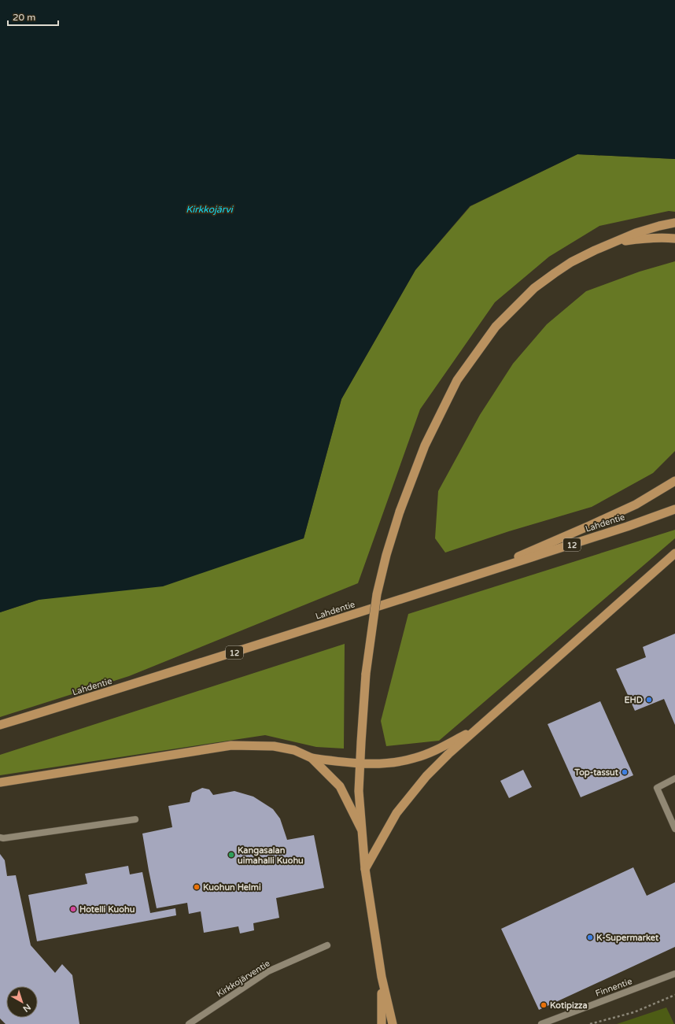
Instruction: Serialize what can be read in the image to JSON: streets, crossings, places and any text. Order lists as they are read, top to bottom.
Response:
{
  "streets": {
    "highway": ["Lahdentie", "12"],
    "street": ["Kirkkojärventie", "Finnentie"]
  },
  "water": ["Kirkkojärvi"],
  "places": [
    "EHD",
    "Top-tassut",
    "Kangasalan uimahalli Kuohu",
    "Kuohun Helmi",
    "Hotelli Kuohu",
    "K-Supermarket",
    "Kotipizza"
  ],
  "scale_bar": "20 m",
  "north": "bottom right"
}
